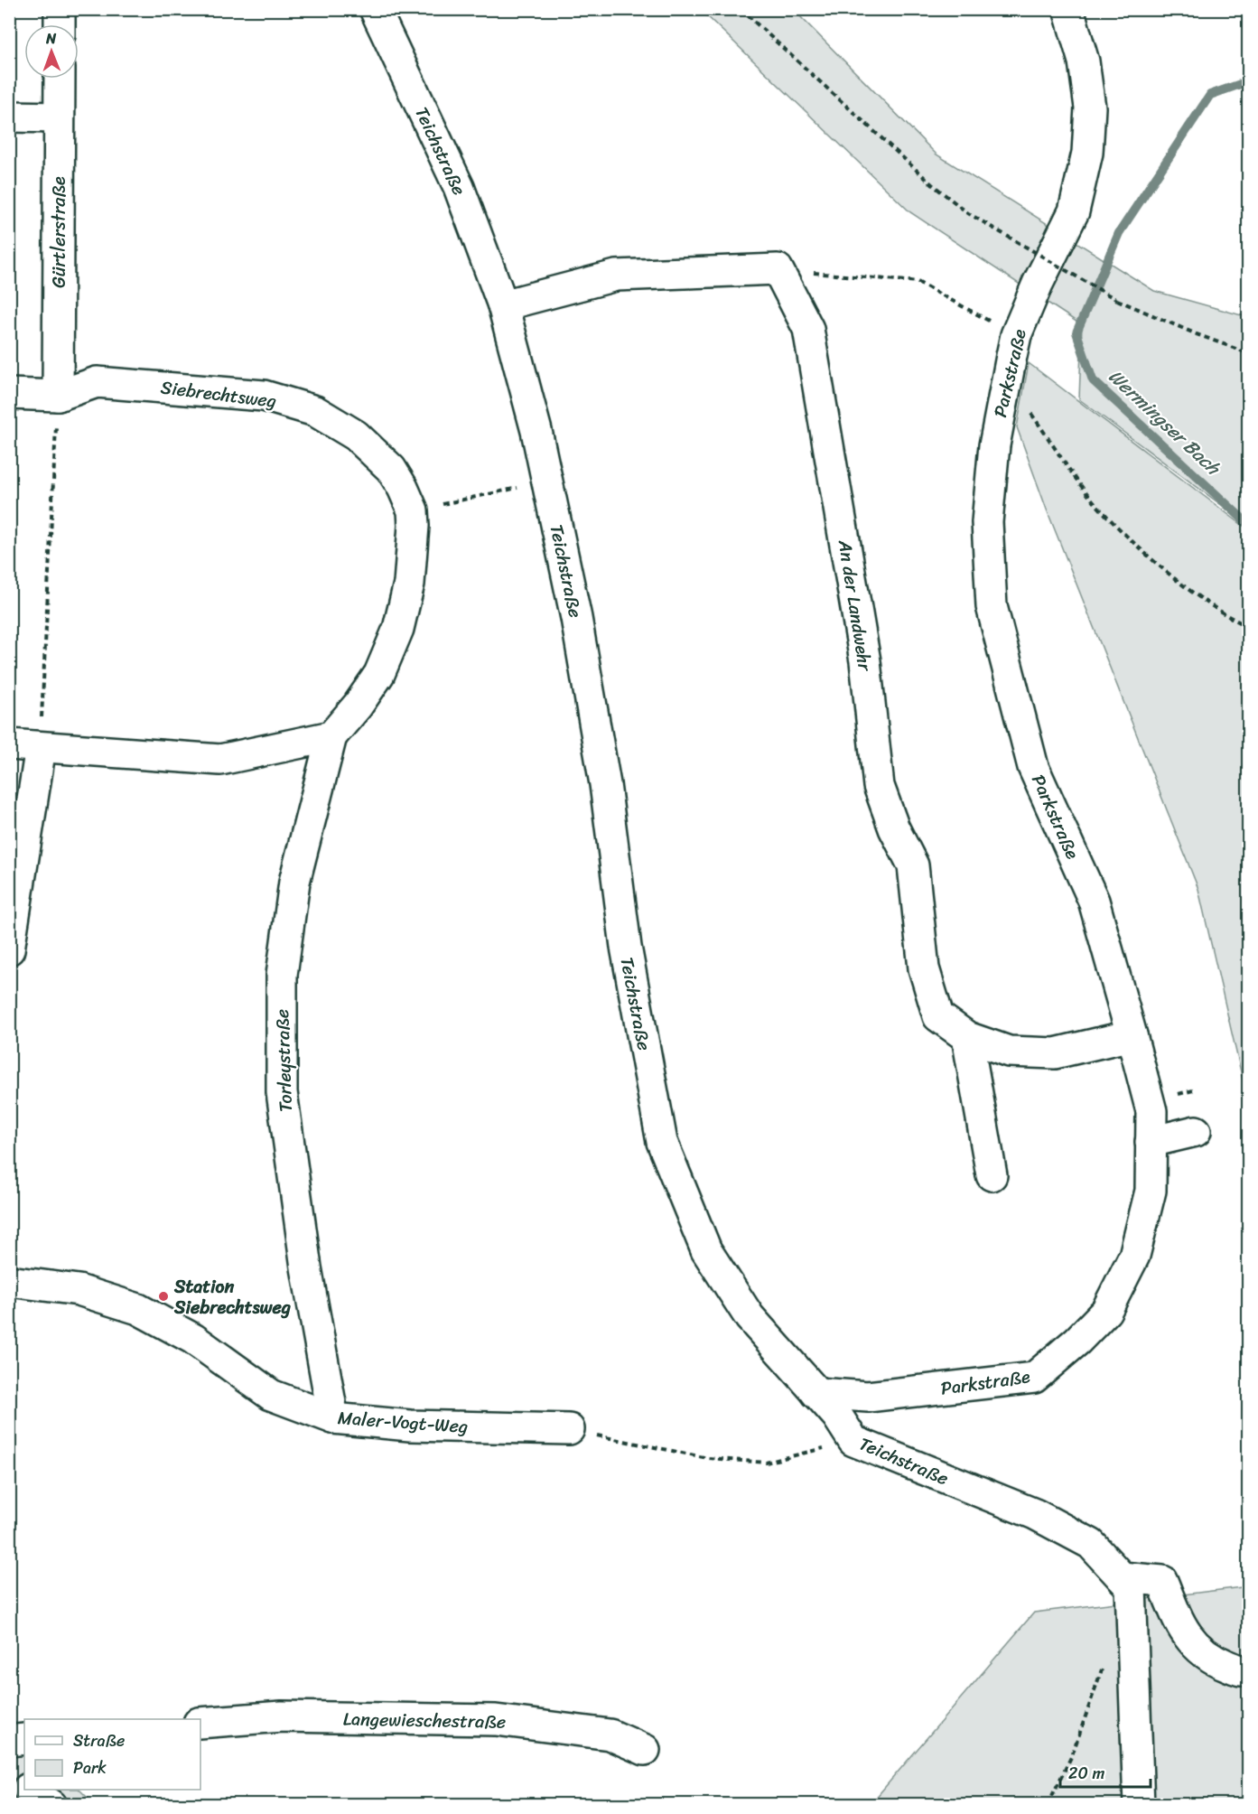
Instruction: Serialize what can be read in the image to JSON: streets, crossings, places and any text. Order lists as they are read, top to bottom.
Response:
{
  "streets": {
    "street": [
      "Teichstraße",
      "Gürtlerstraße",
      "Parkstraße",
      "Siebrechtsweg",
      "An der Landwehr",
      "Torleystraße",
      "Maler-Vogt-Weg",
      "Langewieschestraße"
    ]
  },
  "crossings": [
    ["Teichstraße", "Parkstraße"],
    ["Gürtlerstraße", "Siebrechtsweg"],
    ["Parkstraße", "An der Landwehr"],
    ["Siebrechtsweg", "Torleystraße"],
    ["Torleystraße", "Maler-Vogt-Weg"]
  ],
  "water": ["Wermingser Bach"],
  "places": ["Station Siebrechtsweg"],
  "legend": ["Straße", "Park"],
  "scale_bar": "20 m",
  "north": "top"
}
